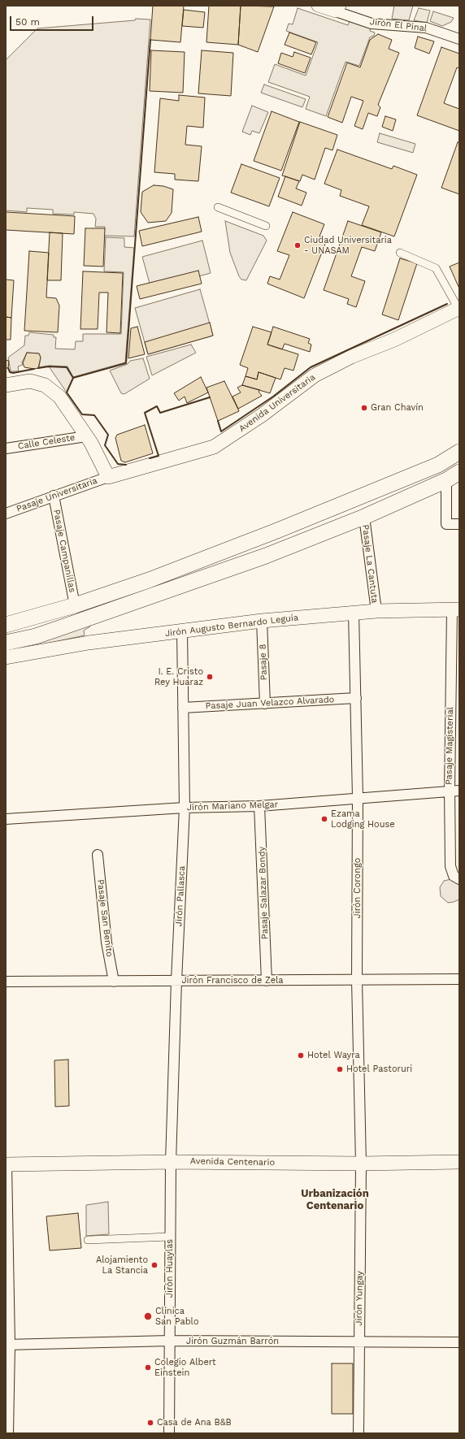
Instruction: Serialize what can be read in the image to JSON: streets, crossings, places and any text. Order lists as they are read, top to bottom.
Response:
{
  "streets": {
    "main road": ["Avenida Universitaria", "Jirón Augusto Bernardo Leguía", "Avenida Centenario"],
    "street": [
      "Jirón El Pinal",
      "Calle Celeste",
      "Pasaje Universitaria",
      "Pasaje Campanillas",
      "Pasaje La Cantuta",
      "Pasaje 8",
      "Pasaje Juan Velazco Alvarado",
      "Pasaje Magisterial",
      "Jirón Mariano Melgar",
      "Jirón Corongo",
      "Pasaje Salazar Bondy",
      "Jirón Pallasca",
      "Pasaje San Benito",
      "Jirón Francisco de Zela",
      "Jirón Huaylas",
      "Jirón Yungay",
      "Jirón Guzmán Barrón"
    ]
  },
  "crossings": [
    ["Avenida Universitaria", "Pasaje Universitaria"],
    ["Pasaje Universitaria", "Pasaje Campanillas"],
    ["Pasaje La Cantuta", "Jirón Augusto Bernardo Leguía"],
    ["Jirón Augusto Bernardo Leguía", "Pasaje 8"],
    ["Jirón Augusto Bernardo Leguía", "Pasaje Magisterial"],
    ["Jirón Augusto Bernardo Leguía", "Jirón Corongo"],
    ["Jirón Augusto Bernardo Leguía", "Jirón Pallasca"],
    ["Pasaje 8", "Pasaje Juan Velazco Alvarado"],
    ["Pasaje Juan Velazco Alvarado", "Jirón Corongo"],
    ["Pasaje Juan Velazco Alvarado", "Jirón Pallasca"],
    ["Pasaje Magisterial", "Jirón Mariano Melgar"],
    ["Jirón Mariano Melgar", "Jirón Corongo"],
    ["Jirón Mariano Melgar", "Pasaje Salazar Bondy"],
    ["Jirón Mariano Melgar", "Jirón Pallasca"],
    ["Jirón Corongo", "Jirón Francisco de Zela"],
    ["Jirón Corongo", "Avenida Centenario"],
    ["Jirón Corongo", "Jirón Yungay"],
    ["Pasaje Salazar Bondy", "Jirón Francisco de Zela"],
    ["Jirón Pallasca", "Jirón Francisco de Zela"],
    ["Jirón Pallasca", "Avenida Centenario"],
    ["Jirón Pallasca", "Jirón Huaylas"],
    ["Pasaje San Benito", "Jirón Francisco de Zela"],
    ["Avenida Centenario", "Jirón Huaylas"],
    ["Avenida Centenario", "Jirón Yungay"],
    ["Jirón Huaylas", "Jirón Guzmán Barrón"],
    ["Jirón Yungay", "Jirón Guzmán Barrón"]
  ],
  "districts": ["Urbanización Centenario"],
  "places": [
    "Ciudad Universitaria - UNASAM",
    "Gran Chavín",
    "I. E. Cristo Rey Huaraz",
    "Ezama Lodging House",
    "Hotel Wayra",
    "Hotel Pastoruri",
    "Alojamiento La Stancia",
    "Clínica San Pablo",
    "Colegio Albert Einstein",
    "Casa de Ana B&B"
  ],
  "scale_bar": "50 m"
}
